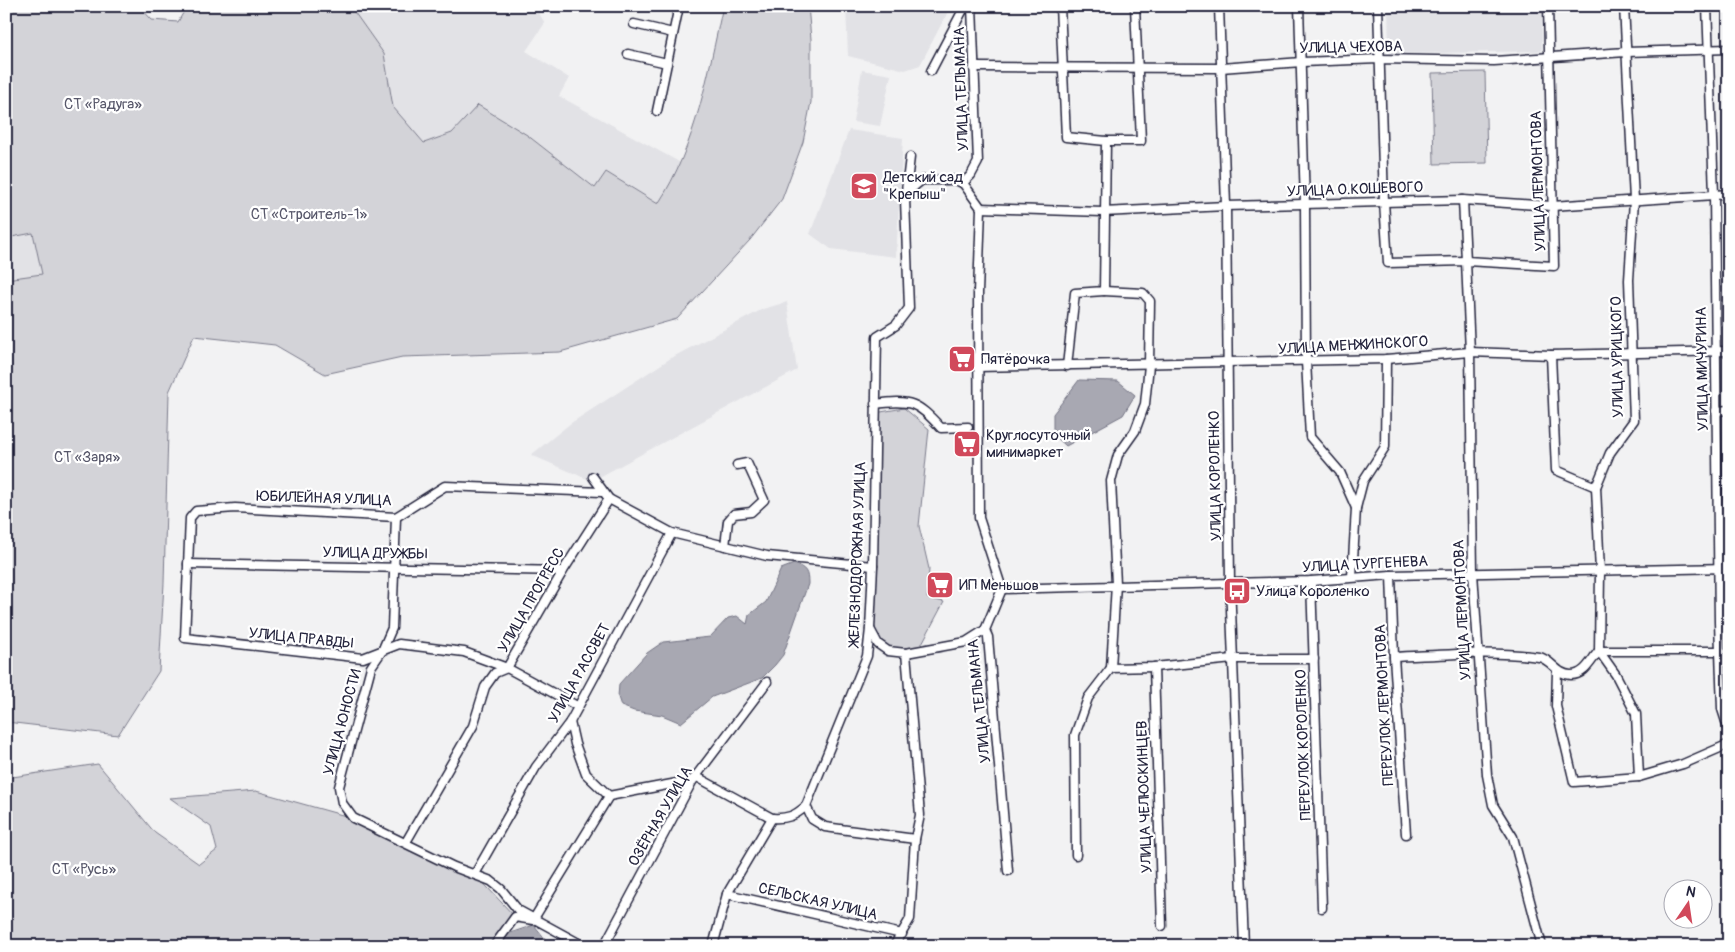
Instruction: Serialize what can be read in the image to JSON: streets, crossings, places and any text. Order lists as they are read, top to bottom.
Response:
{
  "streets": {
    "street": [
      "УЛИЦА ЧЕХОВА",
      "УЛИЦА ТЕЛЬМАНА",
      "УЛИЦА ЛЕРМОНТОВА",
      "УЛИЦА О.КОШЕВОГО",
      "УЛИЦА МЕНЖИНСКОГО",
      "УЛИЦА УРИЦКОГО",
      "УЛИЦА МИЧУРИНА",
      "УЛИЦА КОРОЛЕНКО",
      "ЮБИЛЕЙНАЯ УЛИЦА",
      "УЛИЦА ДРУЖБЫ",
      "ЖЕЛЕЗНОДОРОЖНАЯ УЛИЦА",
      "УЛИЦА ТУРГЕНЕВА",
      "УЛИЦА ПРОГРЕСС",
      "УЛИЦА ПРАВДЫ",
      "УЛИЦА РАССВЕТ",
      "ПЕРЕУЛОК ЛЕРМОНТОВА",
      "УЛИЦА ЮНОСТИ",
      "ПЕРЕУЛОК КОРОЛЕНКО",
      "УЛИЦА ЧЕЛЮСКИНЦЕВ",
      "ОЗЁРНАЯ УЛИЦА",
      "СЕЛЬСКАЯ УЛИЦА"
    ]
  },
  "crossings": [
    ["УЛИЦА ЧЕХОВА", "УЛИЦА ТЕЛЬМАНА"],
    ["УЛИЦА ЧЕХОВА", "УЛИЦА ЛЕРМОНТОВА"],
    ["УЛИЦА ЧЕХОВА", "УЛИЦА УРИЦКОГО"],
    ["УЛИЦА ЧЕХОВА", "УЛИЦА МИЧУРИНА"],
    ["УЛИЦА ЧЕХОВА", "УЛИЦА КОРОЛЕНКО"],
    ["УЛИЦА ТЕЛЬМАНА", "УЛИЦА ТУРГЕНЕВА"],
    ["УЛИЦА ЛЕРМОНТОВА", "УЛИЦА О.КОШЕВОГО"],
    ["УЛИЦА ЛЕРМОНТОВА", "УЛИЦА МЕНЖИНСКОГО"],
    ["УЛИЦА ЛЕРМОНТОВА", "УЛИЦА ТУРГЕНЕВА"],
    ["УЛИЦА О.КОШЕВОГО", "УЛИЦА УРИЦКОГО"],
    ["УЛИЦА О.КОШЕВОГО", "УЛИЦА МИЧУРИНА"],
    ["УЛИЦА О.КОШЕВОГО", "УЛИЦА КОРОЛЕНКО"],
    ["УЛИЦА МЕНЖИНСКОГО", "УЛИЦА УРИЦКОГО"],
    ["УЛИЦА МЕНЖИНСКОГО", "УЛИЦА МИЧУРИНА"],
    ["УЛИЦА МЕНЖИНСКОГО", "УЛИЦА КОРОЛЕНКО"],
    ["УЛИЦА УРИЦКОГО", "УЛИЦА ТУРГЕНЕВА"],
    ["УЛИЦА МИЧУРИНА", "УЛИЦА ТУРГЕНЕВА"],
    ["УЛИЦА КОРОЛЕНКО", "УЛИЦА ТУРГЕНЕВА"],
    ["ЮБИЛЕЙНАЯ УЛИЦА", "УЛИЦА ДРУЖБЫ"],
    ["ЮБИЛЕЙНАЯ УЛИЦА", "УЛИЦА ПРАВДЫ"],
    ["ЮБИЛЕЙНАЯ УЛИЦА", "УЛИЦА ЮНОСТИ"],
    ["УЛИЦА ДРУЖБЫ", "УЛИЦА ПРОГРЕСС"],
    ["УЛИЦА ДРУЖБЫ", "УЛИЦА ЮНОСТИ"],
    ["УЛИЦА ТУРГЕНЕВА", "ПЕРЕУЛОК ЛЕРМОНТОВА"],
    ["УЛИЦА ТУРГЕНЕВА", "ПЕРЕУЛОК КОРОЛЕНКО"],
    ["УЛИЦА ПРОГРЕСС", "УЛИЦА ПРАВДЫ"],
    ["УЛИЦА ПРОГРЕСС", "УЛИЦА ЮНОСТИ"],
    ["УЛИЦА ПРАВДЫ", "УЛИЦА РАССВЕТ"],
    ["УЛИЦА ПРАВДЫ", "УЛИЦА ЮНОСТИ"],
    ["УЛИЦА РАССВЕТ", "УЛИЦА ЮНОСТИ"]
  ],
  "parks": [
    "СТ «Радуга»",
    "СТ «Строитель-1»",
    "СТ «Заря»",
    "СТ «Русь»"
  ],
  "places": {
    "school or university": ["Детский сад \"Крепыш\""],
    "supermarket": ["Пятёрочка", "Круглосуточный минимаркет", "ИП Меньшов"],
    "bus stop": ["Улица Короленко"]
  },
  "north": "top"
}
